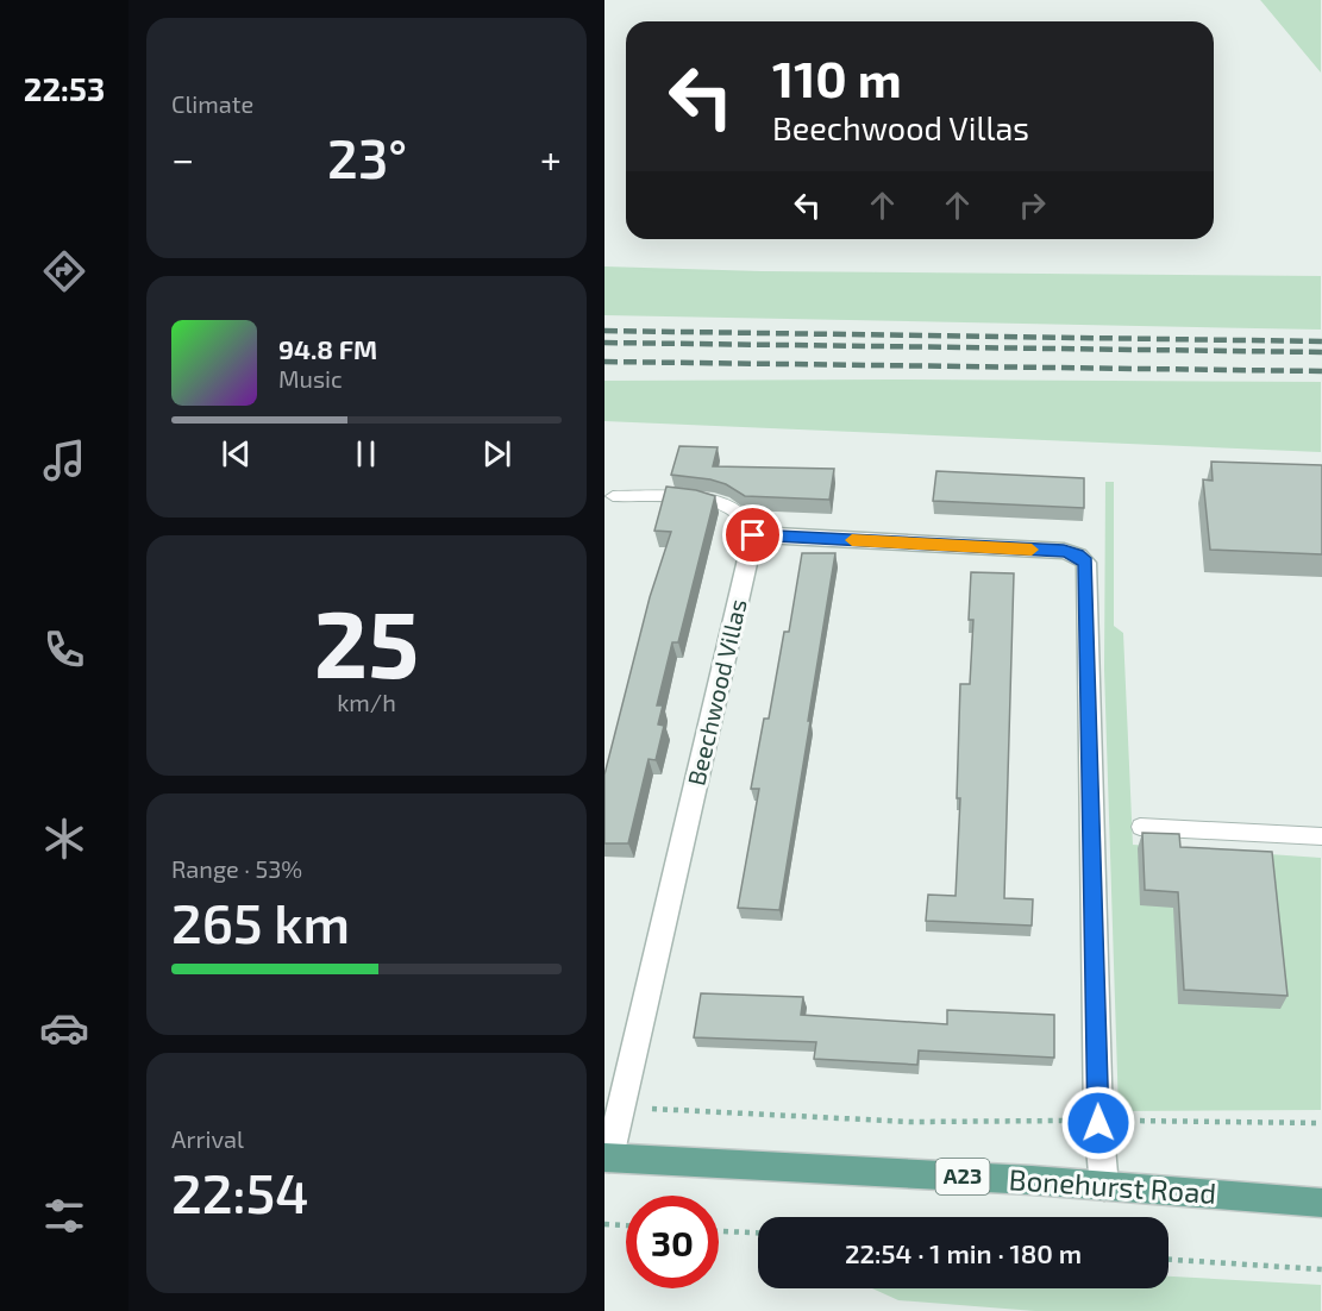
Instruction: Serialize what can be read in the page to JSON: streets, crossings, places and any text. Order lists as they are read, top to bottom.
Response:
{
  "streets": {
    "main road": ["A23", "Bonehurst Road"],
    "street": ["Beechwood Villas"]
  },
  "crossings": [
    ["Beechwood Villas", "Bonehurst Road"]
  ],
  "page": {
    "tabs": "22:53",
    "tile": [
      "Climate",
      ["25", "km/h"],
      ["Range · 53%", "265 km"],
      ["Arrival", "22:54"]
    ],
    "turn": ["110 m", "Beechwood Villas"],
    "heat": ["−", "23°", "+"],
    "song": ["94.8 FM", "Music"],
    "limit": "30",
    "trip": "22:54 · 1 min · 180 m"
  }
}
